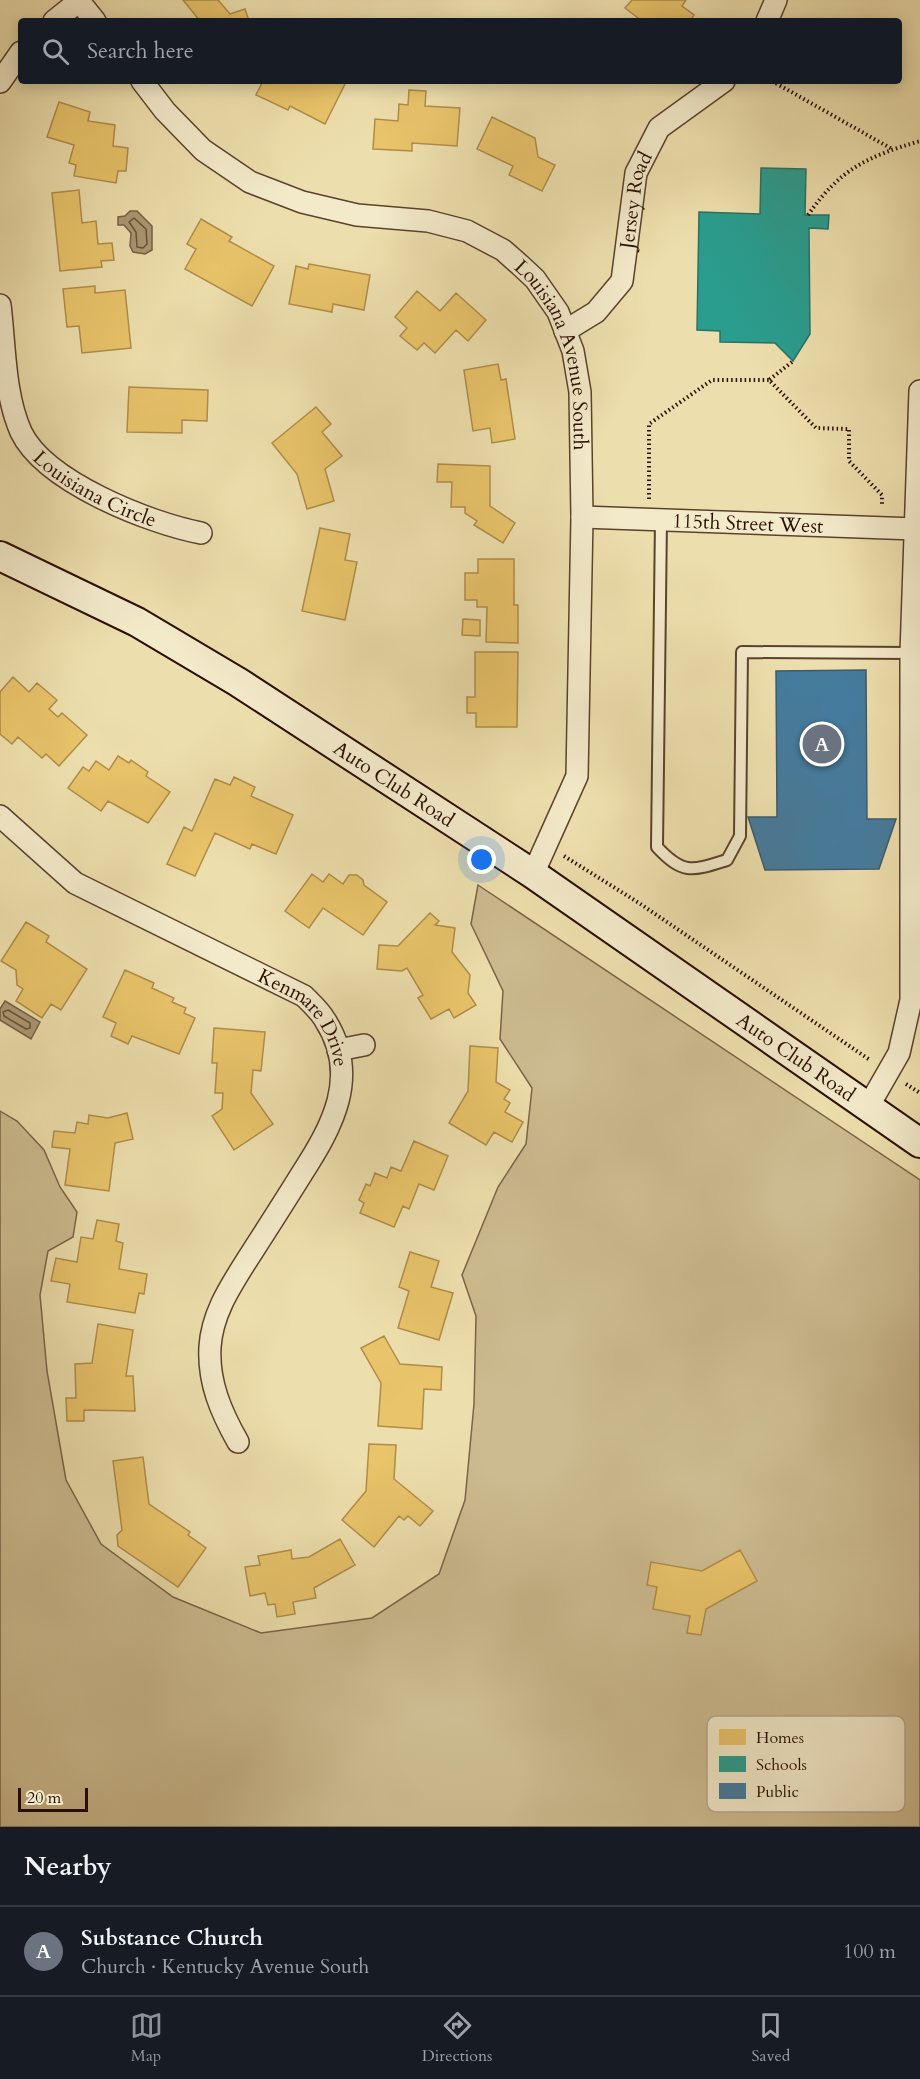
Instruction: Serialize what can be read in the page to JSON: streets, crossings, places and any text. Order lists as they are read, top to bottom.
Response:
{
  "streets": {
    "street": [
      "Jersey Road",
      "Louisiana Avenue South",
      "Louisiana Circle",
      "115th Street West",
      "Auto Club Road",
      "Kenmare Drive"
    ]
  },
  "crossings": [
    ["Jersey Road", "Louisiana Avenue South"],
    ["Louisiana Avenue South", "115th Street West"],
    ["Louisiana Avenue South", "Auto Club Road"]
  ],
  "legend": ["Homes", "Schools", "Public"],
  "scale_bar": "20 m",
  "page": {
    "search": "Search here",
    "pins": "A",
    "scale": "20 m",
    "heading": "Nearby",
    "list": [
      {
        "mark": "A",
        "name": "Substance Church",
        "note": "Church · Kentucky Avenue South",
        "value": "100 m"
      }
    ],
    "nav": ["Map", "Directions", "Saved"]
  }
}
